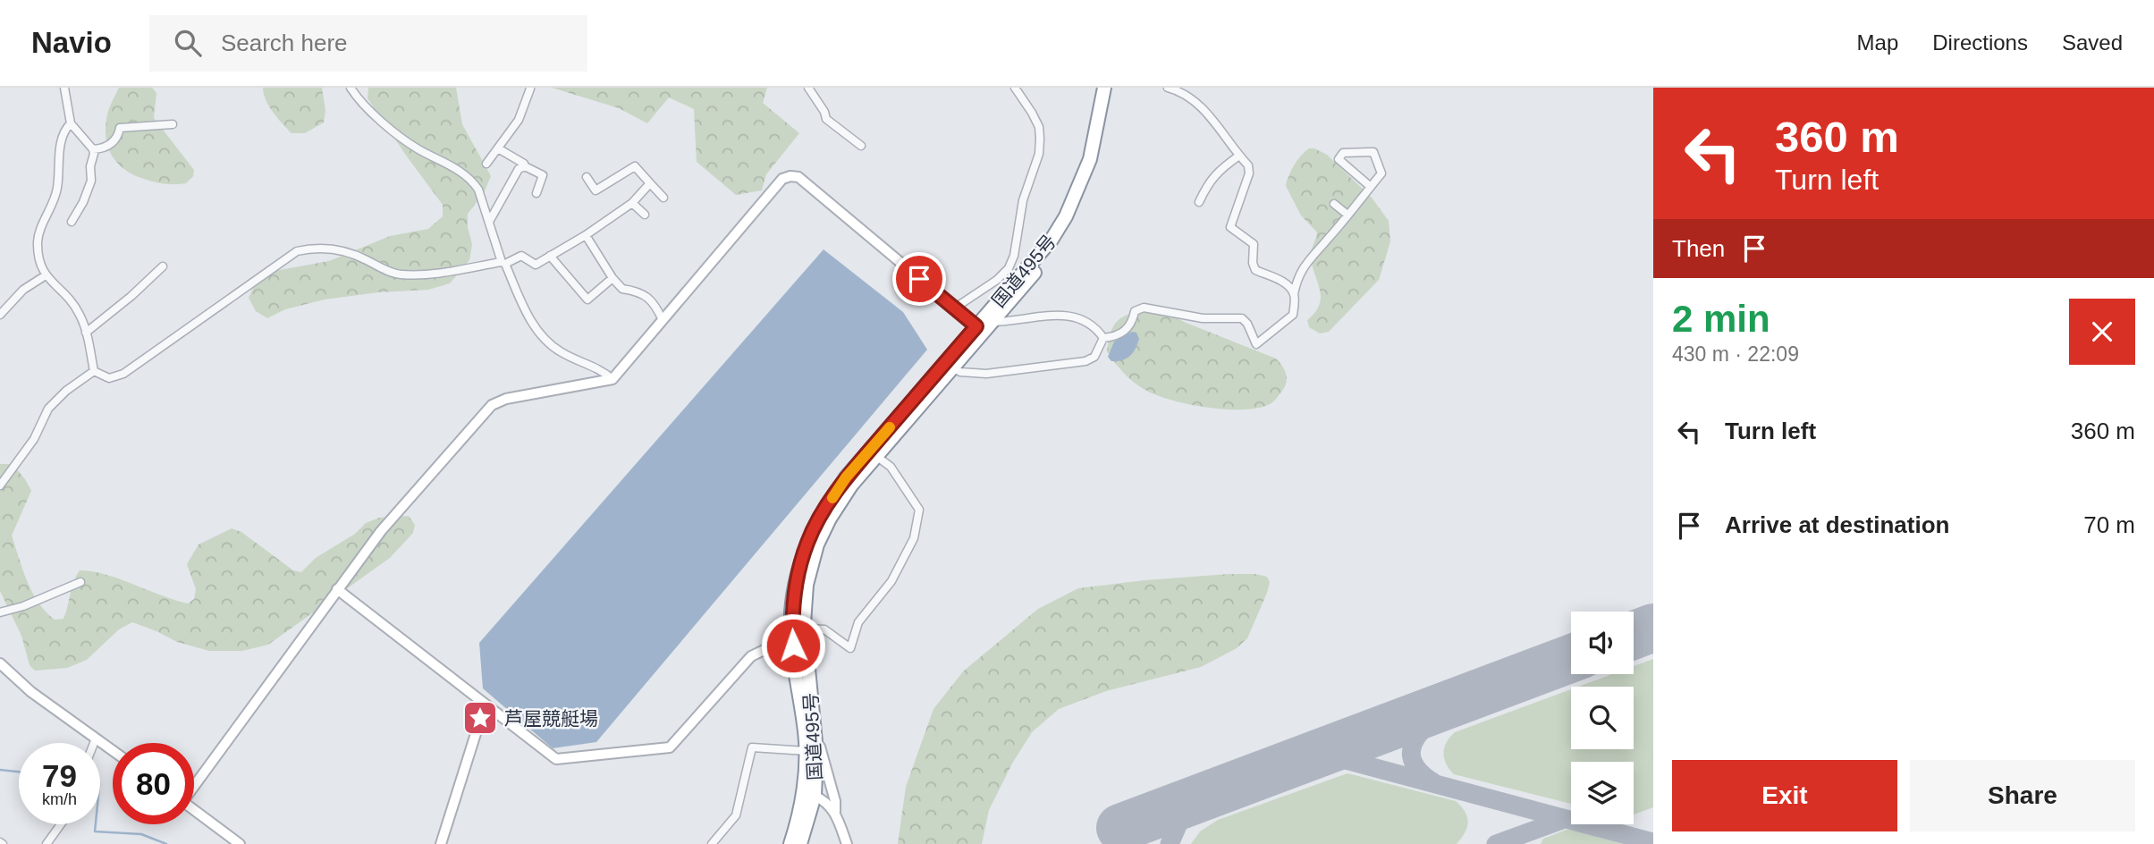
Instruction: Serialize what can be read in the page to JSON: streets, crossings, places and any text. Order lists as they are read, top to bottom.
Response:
{
  "streets": {
    "highway": ["国道495号"]
  },
  "places": {
    "place": ["芦屋競艇場"]
  },
  "page": {
    "header": "Navio",
    "search": "Search here",
    "nav": ["Map", "Directions", "Saved"],
    "turn": ["360 m", "Turn left"],
    "then": "Then",
    "heading": ["2 min", "430 m · 22:09"],
    "list": [
      {
        "name": "Turn left",
        "value": "360 m"
      },
      {
        "name": "Arrive at destination",
        "value": "70 m"
      }
    ],
    "speed": "79 km/h",
    "limit": "80",
    "buttons": ["Exit", "Share"]
  }
}
